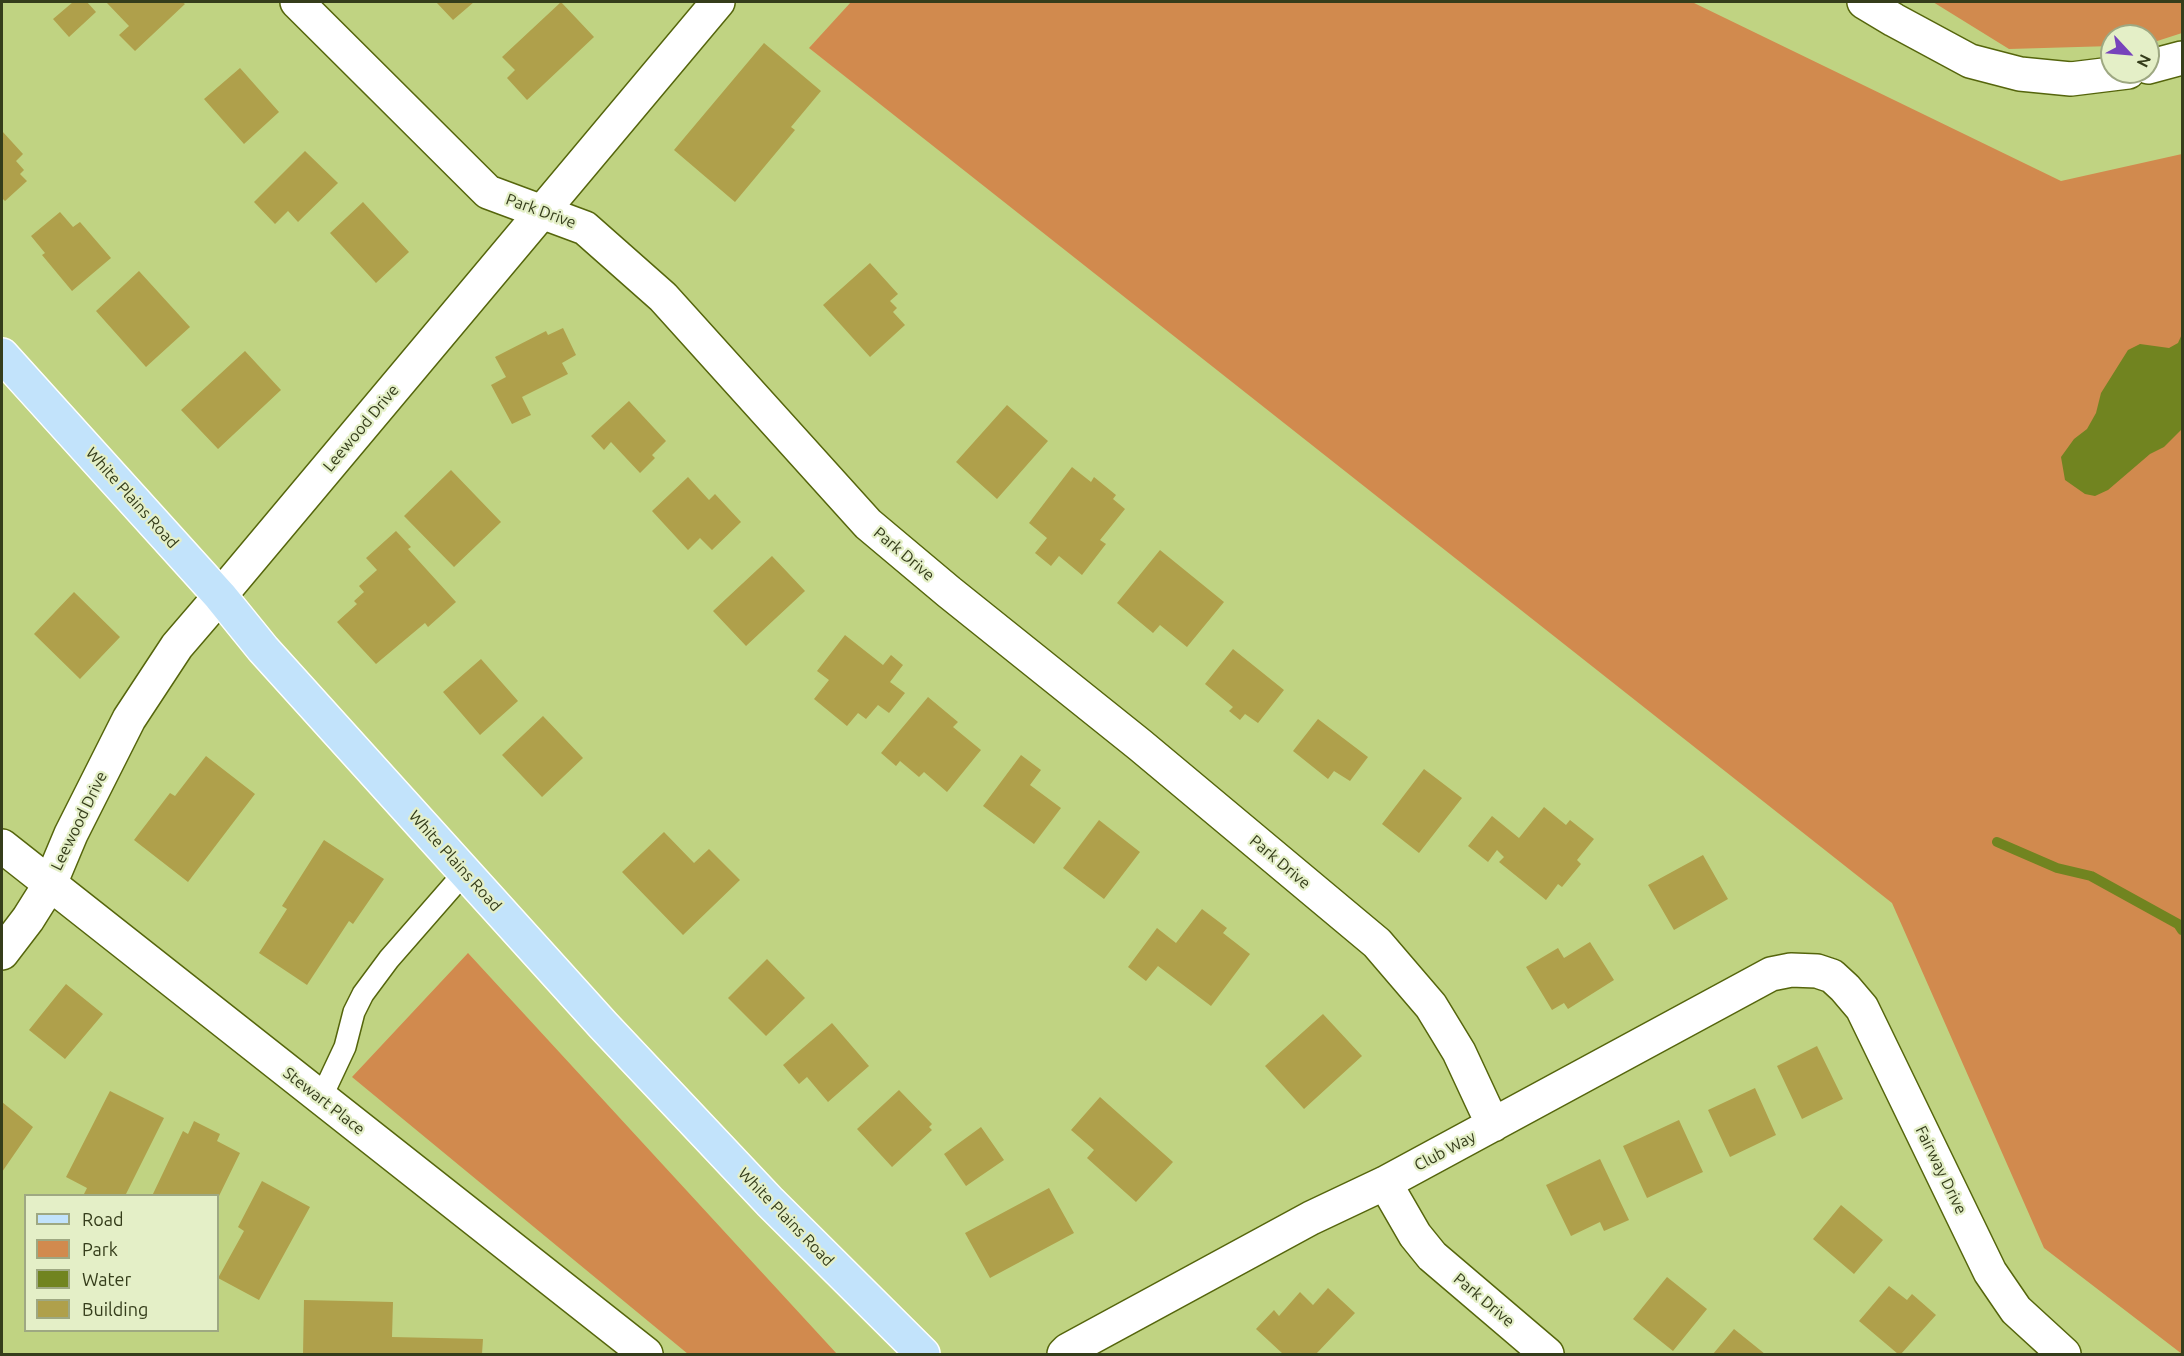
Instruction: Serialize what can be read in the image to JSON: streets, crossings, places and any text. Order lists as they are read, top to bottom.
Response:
{
  "streets": {
    "main road": ["White Plains Road"],
    "street": [
      "Park Drive",
      "Leewood Drive",
      "Stewart Place",
      "Club Way",
      "Fairway Drive"
    ]
  },
  "crossings": [
    ["Park Drive", "Leewood Drive"],
    ["Park Drive", "Club Way"],
    ["Leewood Drive", "White Plains Road"],
    ["Leewood Drive", "Stewart Place"],
    ["Club Way", "Fairway Drive"]
  ],
  "legend": [
    "Road",
    "Park",
    "Water",
    "Building"
  ],
  "north": "bottom right"
}
